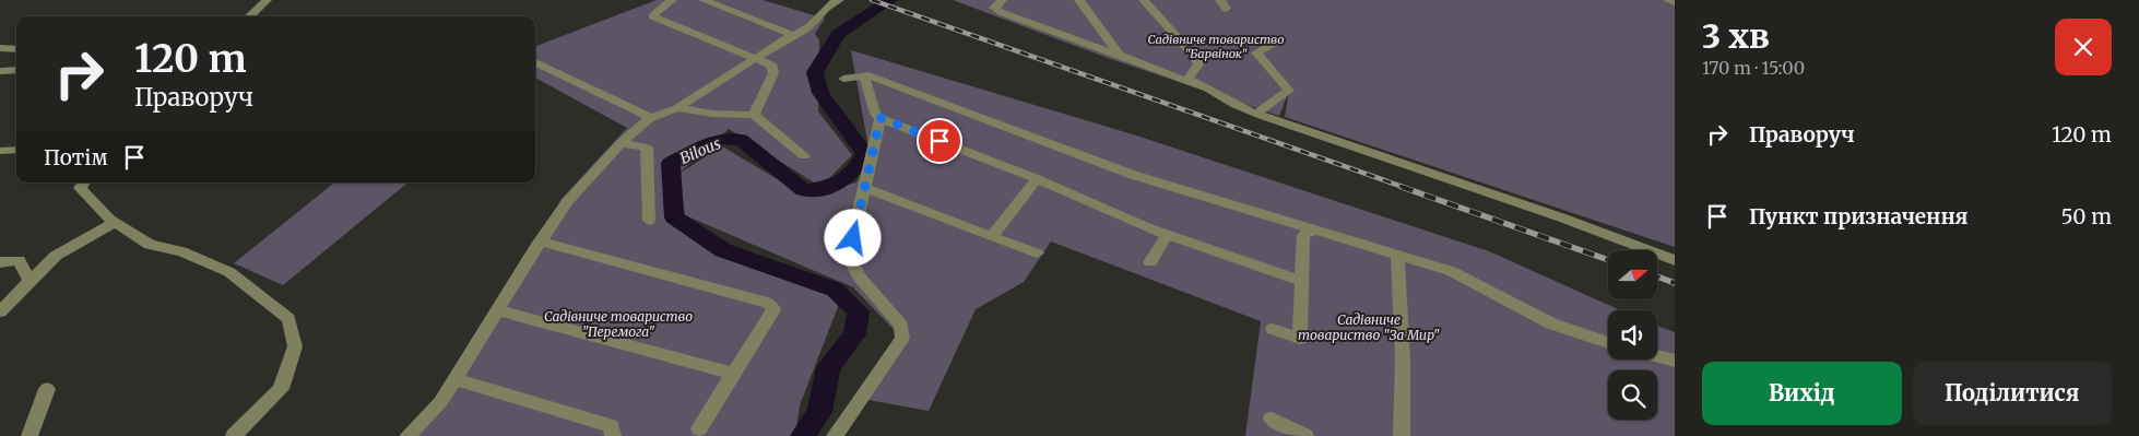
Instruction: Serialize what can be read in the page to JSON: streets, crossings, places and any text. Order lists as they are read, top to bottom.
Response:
{
  "water": ["Bilous"],
  "parks": ["Садівниче товариство \"Барвінок\"", "Садівниче товариство \"Перемога\"", "Садівниче товариство \"За Мир\""],
  "north": "right",
  "page": {
    "heading": ["3 хв", "170 m · 15:00"],
    "turn": ["120 m", "Праворуч"],
    "list": [
      {
        "name": "Праворуч",
        "value": "120 m"
      },
      {
        "name": "Пункт призначення",
        "value": "50 m"
      }
    ],
    "then": "Потім",
    "buttons": ["Вихід", "Поділитися"]
  }
}
